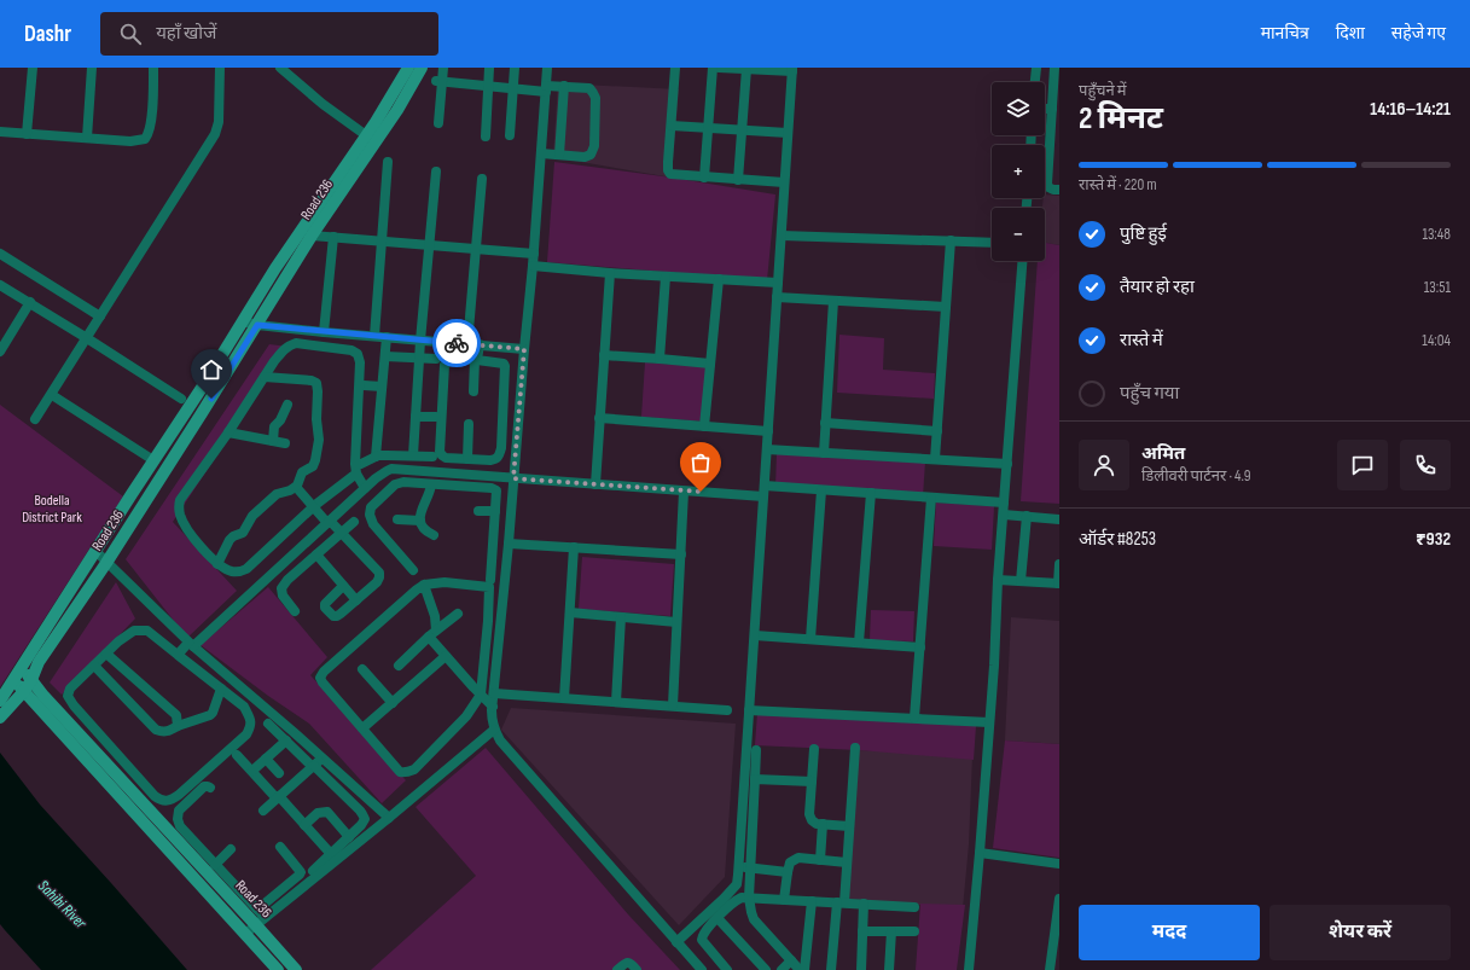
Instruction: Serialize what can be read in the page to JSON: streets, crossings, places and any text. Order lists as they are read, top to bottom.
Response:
{
  "streets": {
    "street": ["Road 236"]
  },
  "water": ["Sahibi River"],
  "parks": ["Bodella District Park"],
  "page": {
    "header": "Dashr",
    "search": "यहाँ खोजें",
    "nav": ["मानचित्र", "दिशा", "सहेजे गए"],
    "heading": ["2 मिनट", "पहुँचने में", "14:16–14:21"],
    "panel": [
      "अमित",
      "डिलीवरी पार्टनर · 4.9",
      "ऑर्डर #8253",
      "₹932"
    ],
    "map_buttons": ["+", "−"],
    "bar": "रास्ते में · 220 m",
    "list": [
      ["पुष्टि हुई", "13:48"],
      ["तैयार हो रहा", "13:51"],
      ["रास्ते में", "14:04"],
      "पहुँच गया"
    ],
    "buttons": ["मदद", "शेयर करें"]
  }
}
